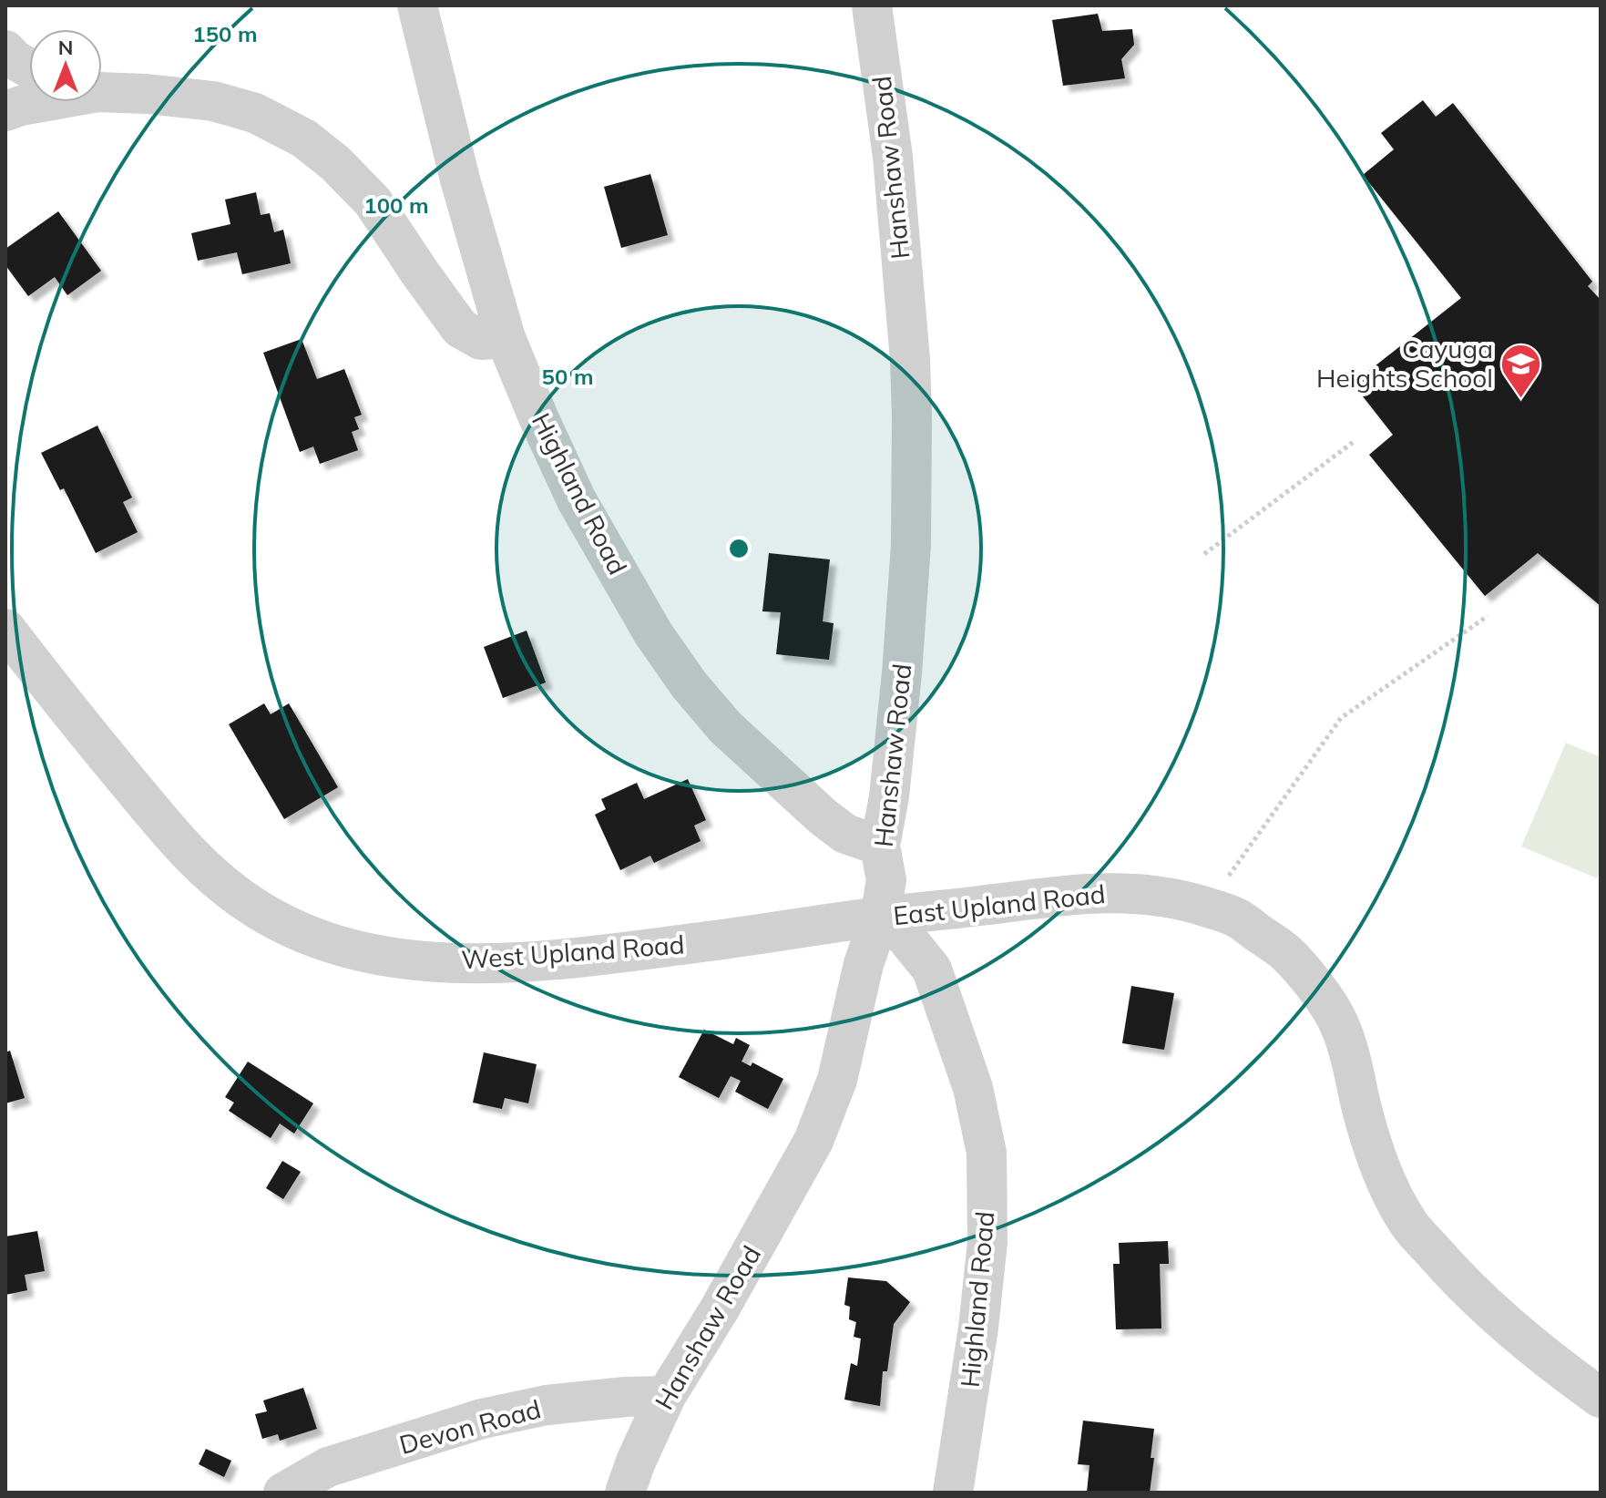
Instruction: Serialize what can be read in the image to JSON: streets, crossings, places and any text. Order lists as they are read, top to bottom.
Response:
{
  "streets": {
    "street": [
      "Hanshaw Road",
      "Highland Road",
      "East Upland Road",
      "West Upland Road",
      "Devon Road"
    ]
  },
  "crossings": [
    ["Hanshaw Road", "Highland Road"],
    ["Hanshaw Road", "East Upland Road"],
    ["Hanshaw Road", "West Upland Road"],
    ["Hanshaw Road", "Devon Road"],
    ["Highland Road", "East Upland Road"],
    ["Highland Road", "West Upland Road"],
    ["East Upland Road", "West Upland Road"]
  ],
  "places": {
    "school or university": ["Cayuga Heights School"]
  },
  "north": "top",
  "rings": ["150 m", "100 m", "50 m"]
}
